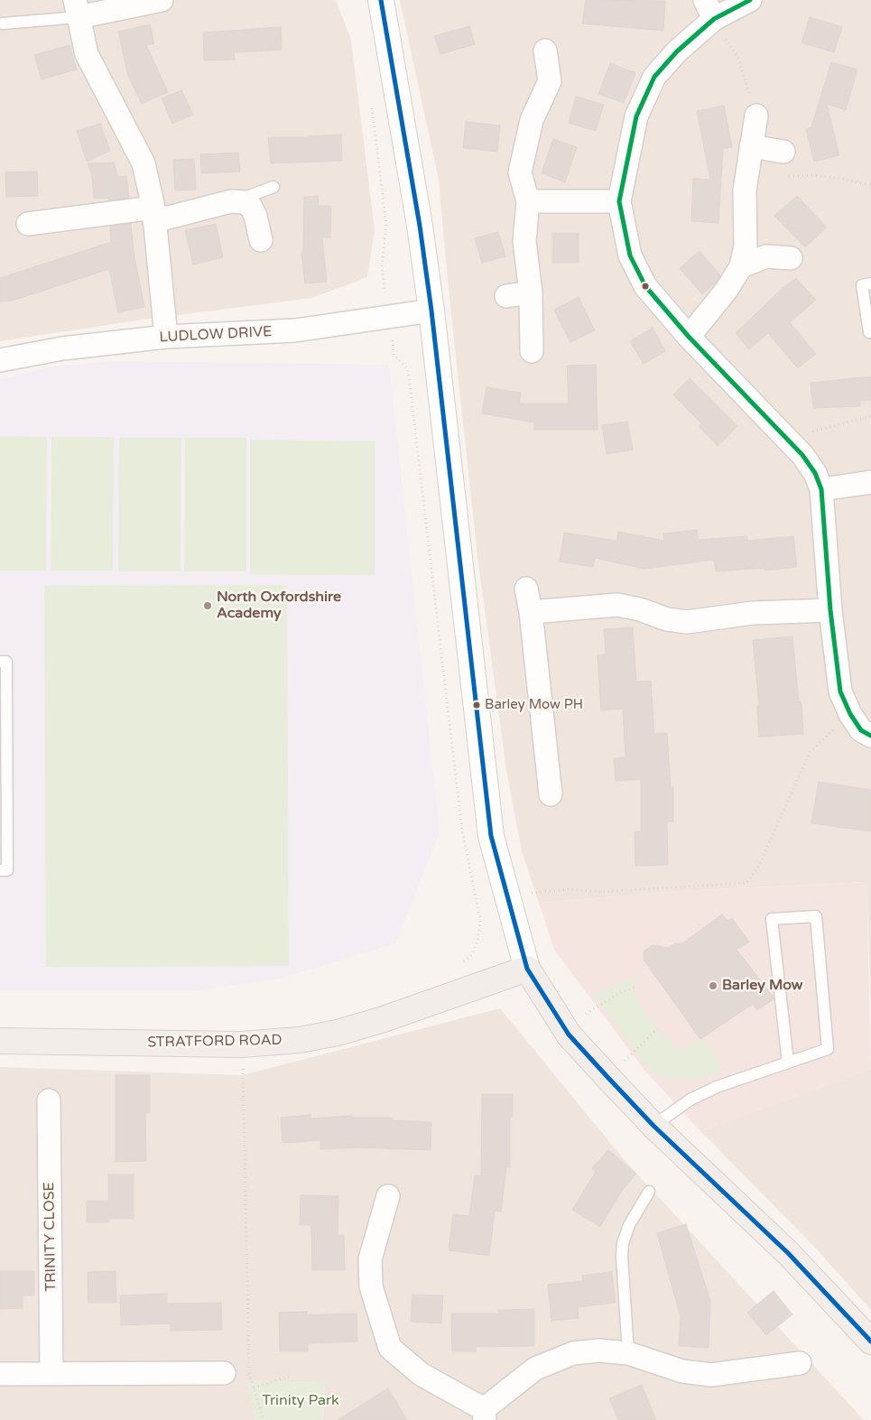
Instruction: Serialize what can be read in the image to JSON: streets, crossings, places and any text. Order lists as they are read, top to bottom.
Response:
{
  "streets": {
    "main road": ["STRATFORD ROAD"],
    "street": ["LUDLOW DRIVE", "TRINITY CLOSE"]
  },
  "parks": ["Trinity Park"],
  "places": ["North Oxfordshire Academy", "Barley Mow PH", "Barley Mow"]
}
